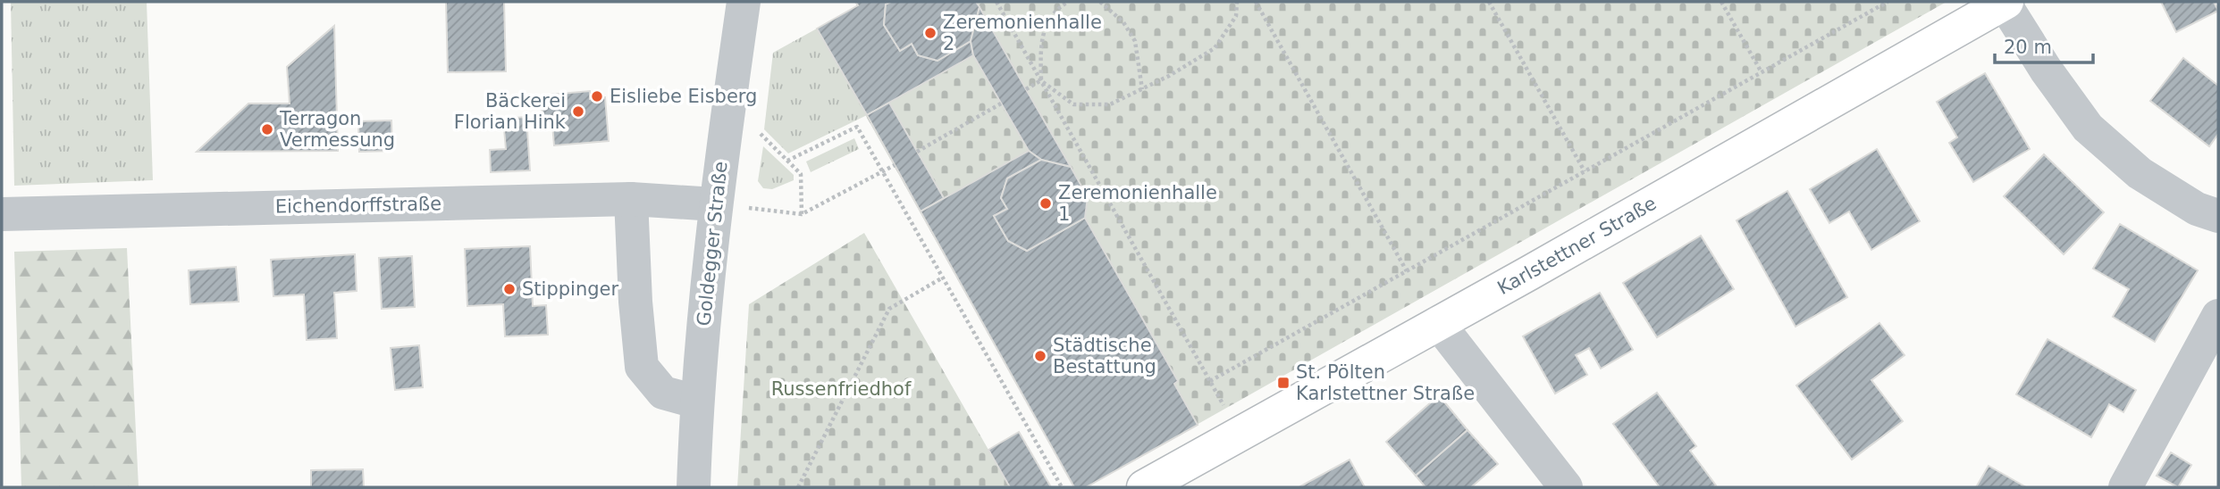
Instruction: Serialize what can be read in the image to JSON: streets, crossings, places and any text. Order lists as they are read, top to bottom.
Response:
{
  "streets": {
    "main road": ["Karlstettner Straße"],
    "street": ["Eichendorffstraße", "Goldegger Straße"]
  },
  "crossings": [
    ["Eichendorffstraße", "Goldegger Straße"]
  ],
  "parks": ["Russenfriedhof"],
  "places": {
    "other": [
      "Zeremonienhalle 2",
      "Eisliebe Eisberg",
      "Bäckerei Florian Hink",
      "Terragon Vermessung",
      "Zeremonienhalle 1",
      "Stippinger",
      "Städtische Bestattung"
    ],
    "transit": ["St. Pölten Karlstettner Straße"]
  },
  "scale_bar": "20 m"
}
